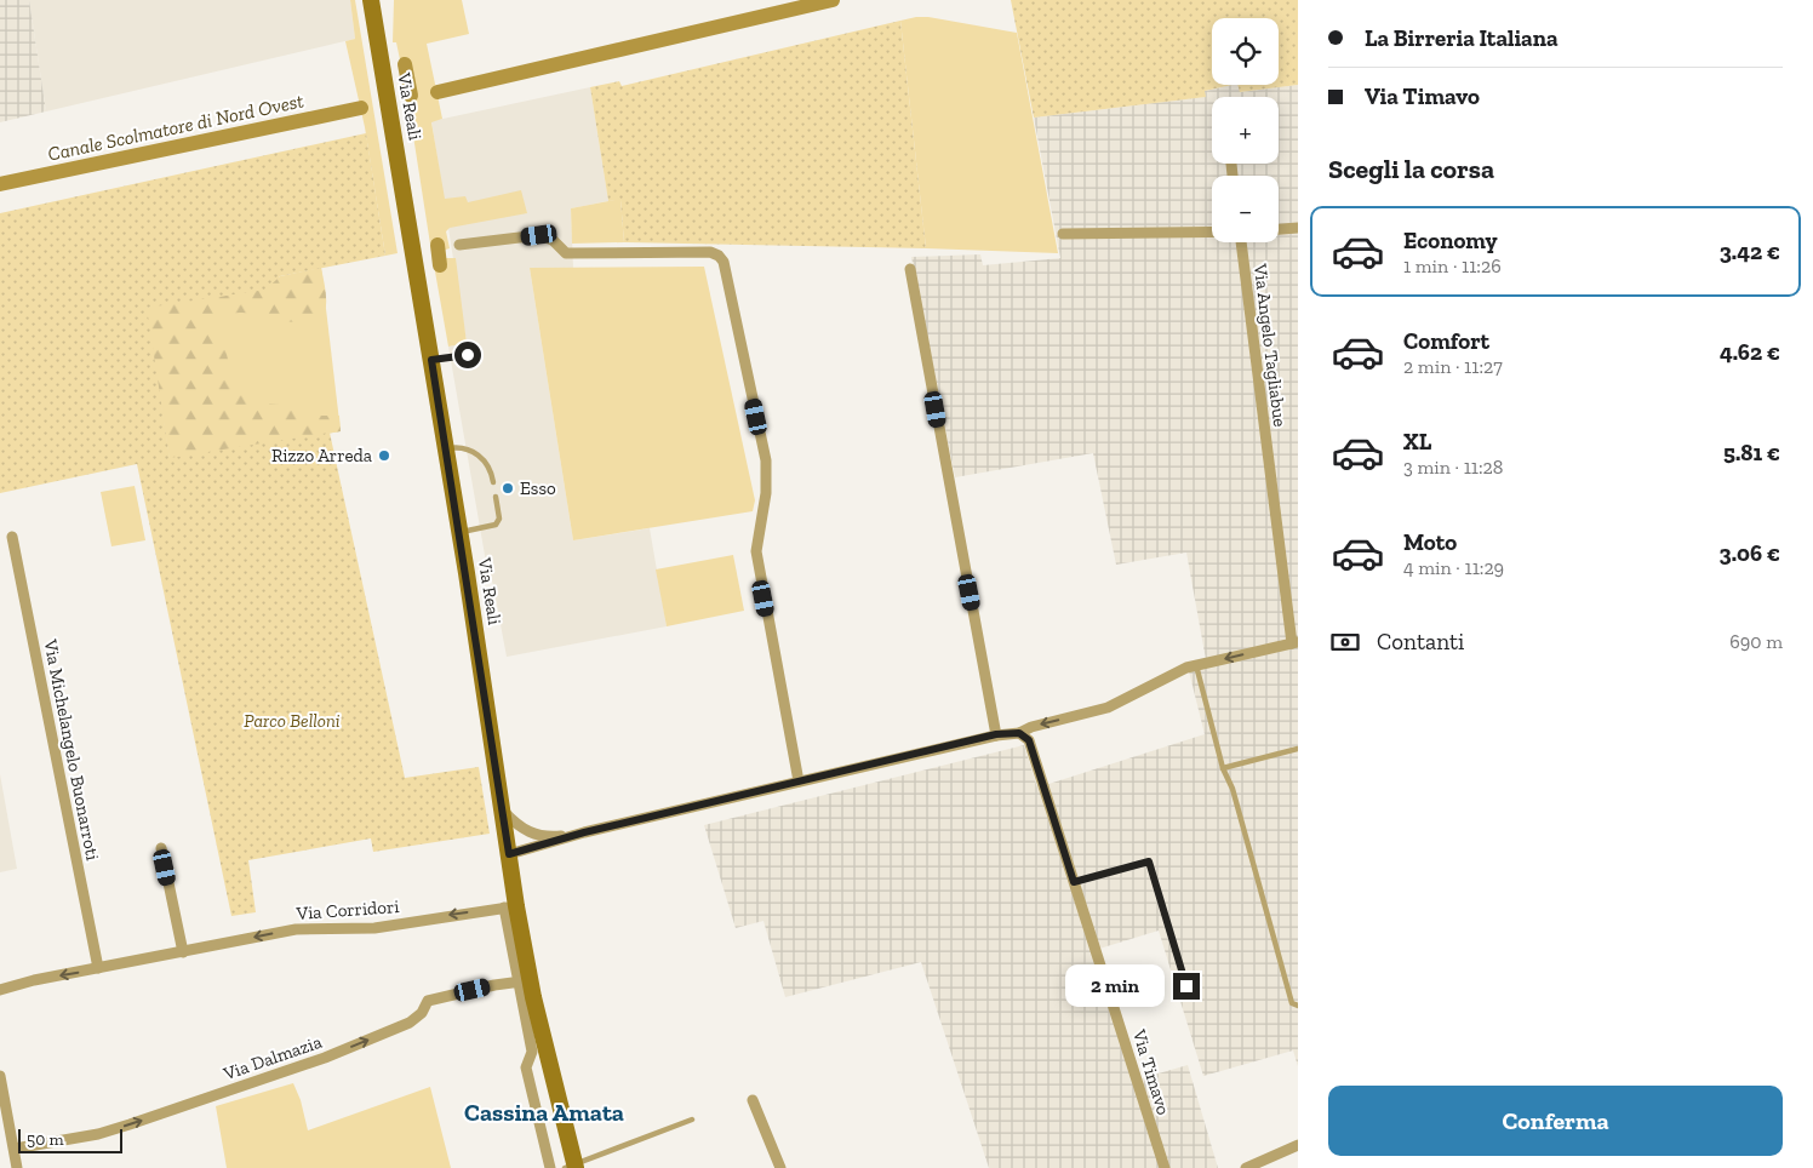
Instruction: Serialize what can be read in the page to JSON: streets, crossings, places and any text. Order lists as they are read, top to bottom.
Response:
{
  "streets": {
    "main road": ["Via Reali"],
    "street": [
      "Via Angelo Tagliabue",
      "Via Michelangelo Buonarroti",
      "Via Corridori",
      "Via Dalmazia",
      "Via Timavo"
    ]
  },
  "crossings": [
    ["Via Reali", "Via Corridori"],
    ["Via Reali", "Via Dalmazia"],
    ["Via Michelangelo Buonarroti", "Via Corridori"]
  ],
  "one_way": ["Via Corridori", "Via Dalmazia"],
  "districts": ["Cassina Amata"],
  "water": ["Canale Scolmatore di Nord Ovest"],
  "parks": ["Parco Belloni"],
  "places": ["Rizzo Arreda", "Esso"],
  "scale_bar": "50 m",
  "page": {
    "banner": ["La Birreria Italiana", "Via Timavo"],
    "map_buttons": ["+", "−"],
    "heading": "Scegli la corsa",
    "list": [
      {
        "name": "Economy",
        "note": "1 min · 11:26",
        "value": "3.42 €"
      },
      {
        "name": "Comfort",
        "note": "2 min · 11:27",
        "value": "4.62 €"
      },
      {
        "name": "XL",
        "note": "3 min · 11:28",
        "value": "5.81 €"
      },
      {
        "name": "Moto",
        "note": "4 min · 11:29",
        "value": "3.06 €"
      }
    ],
    "pay": ["Contanti", "690 m"],
    "bubble": "2 min",
    "buttons": "Conferma",
    "scale": "50 m"
  }
}
